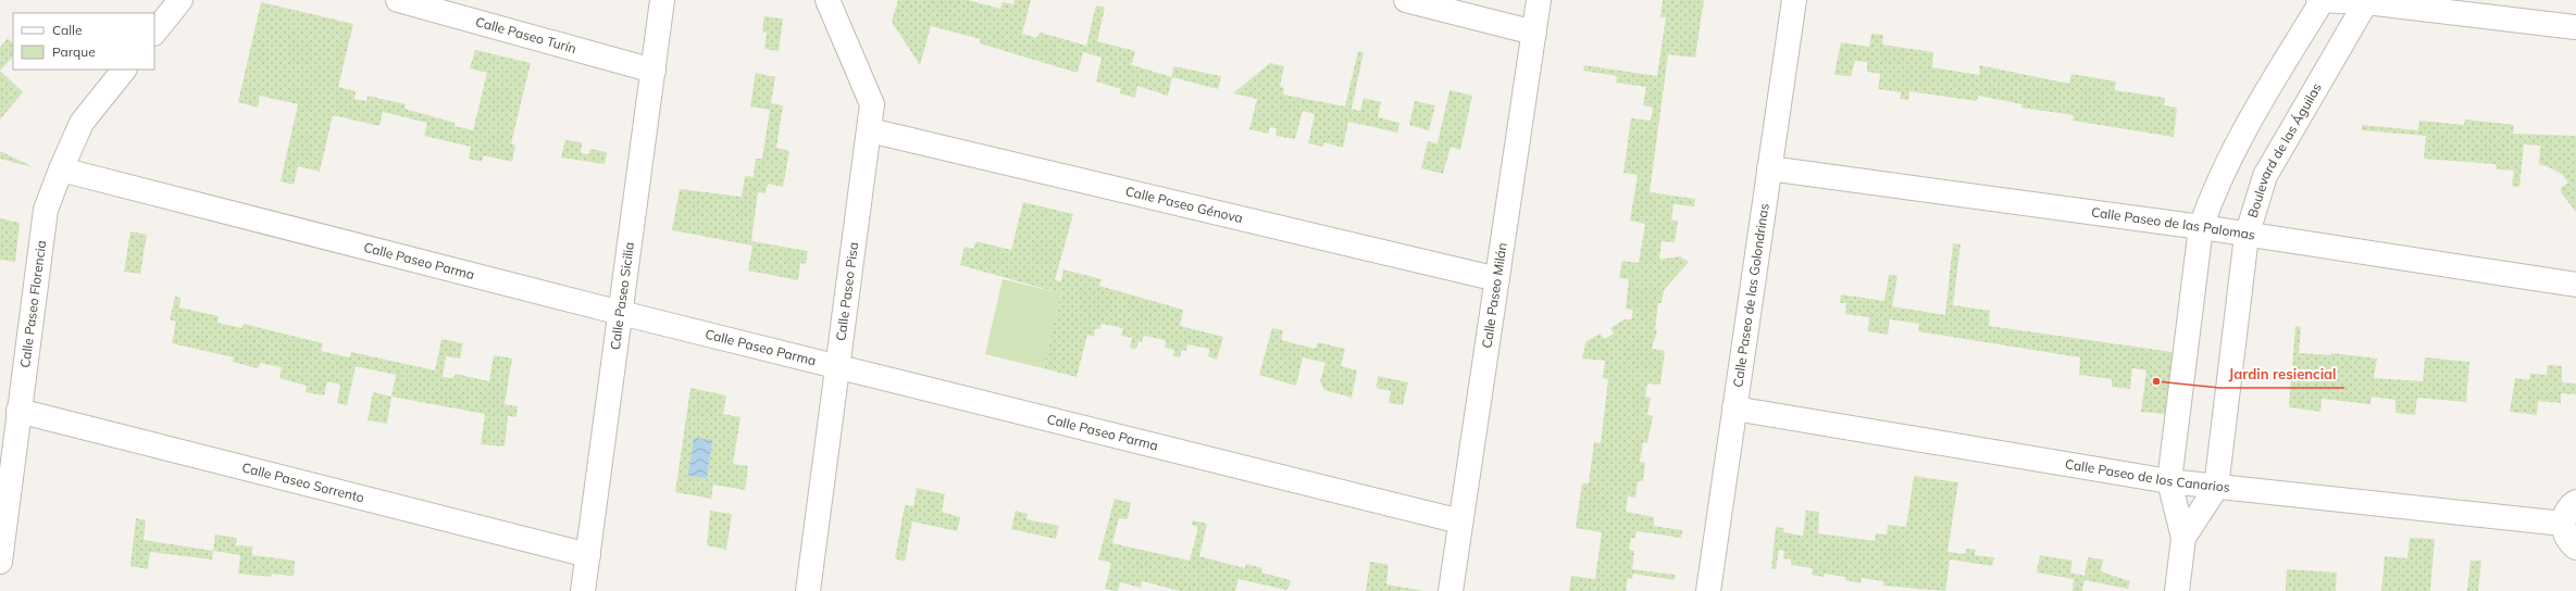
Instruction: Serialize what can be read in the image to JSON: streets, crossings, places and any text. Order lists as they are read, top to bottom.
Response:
{
  "streets": {
    "street": [
      "Calle Paseo Turín",
      "Boulevard de las Águilas",
      "Calle Paseo Génova",
      "Calle Paseo de las Palomas",
      "Calle Paseo Parma",
      "Calle Paseo Pisa",
      "Calle Paseo Sicilia",
      "Calle Paseo Milán",
      "Calle Paseo de las Golondrinas",
      "Calle Paseo Florencia",
      "Calle Paseo de los Canarios",
      "Calle Paseo Sorrento"
    ]
  },
  "crossings": [
    ["Calle Paseo Turín", "Calle Paseo Sicilia"],
    ["Boulevard de las Águilas", "Calle Paseo de las Palomas"],
    ["Boulevard de las Águilas", "Calle Paseo de los Canarios"],
    ["Calle Paseo Génova", "Calle Paseo Pisa"],
    ["Calle Paseo Génova", "Calle Paseo Milán"],
    ["Calle Paseo de las Palomas", "Calle Paseo de las Golondrinas"],
    ["Calle Paseo Parma", "Calle Paseo Pisa"],
    ["Calle Paseo Parma", "Calle Paseo Sicilia"],
    ["Calle Paseo Parma", "Calle Paseo Milán"],
    ["Calle Paseo Parma", "Calle Paseo Florencia"],
    ["Calle Paseo Sicilia", "Calle Paseo Sorrento"],
    ["Calle Paseo de las Golondrinas", "Calle Paseo de los Canarios"],
    ["Calle Paseo Florencia", "Calle Paseo Sorrento"]
  ],
  "places": ["Jardin resiencial"],
  "legend": ["Calle", "Parque"]
}
